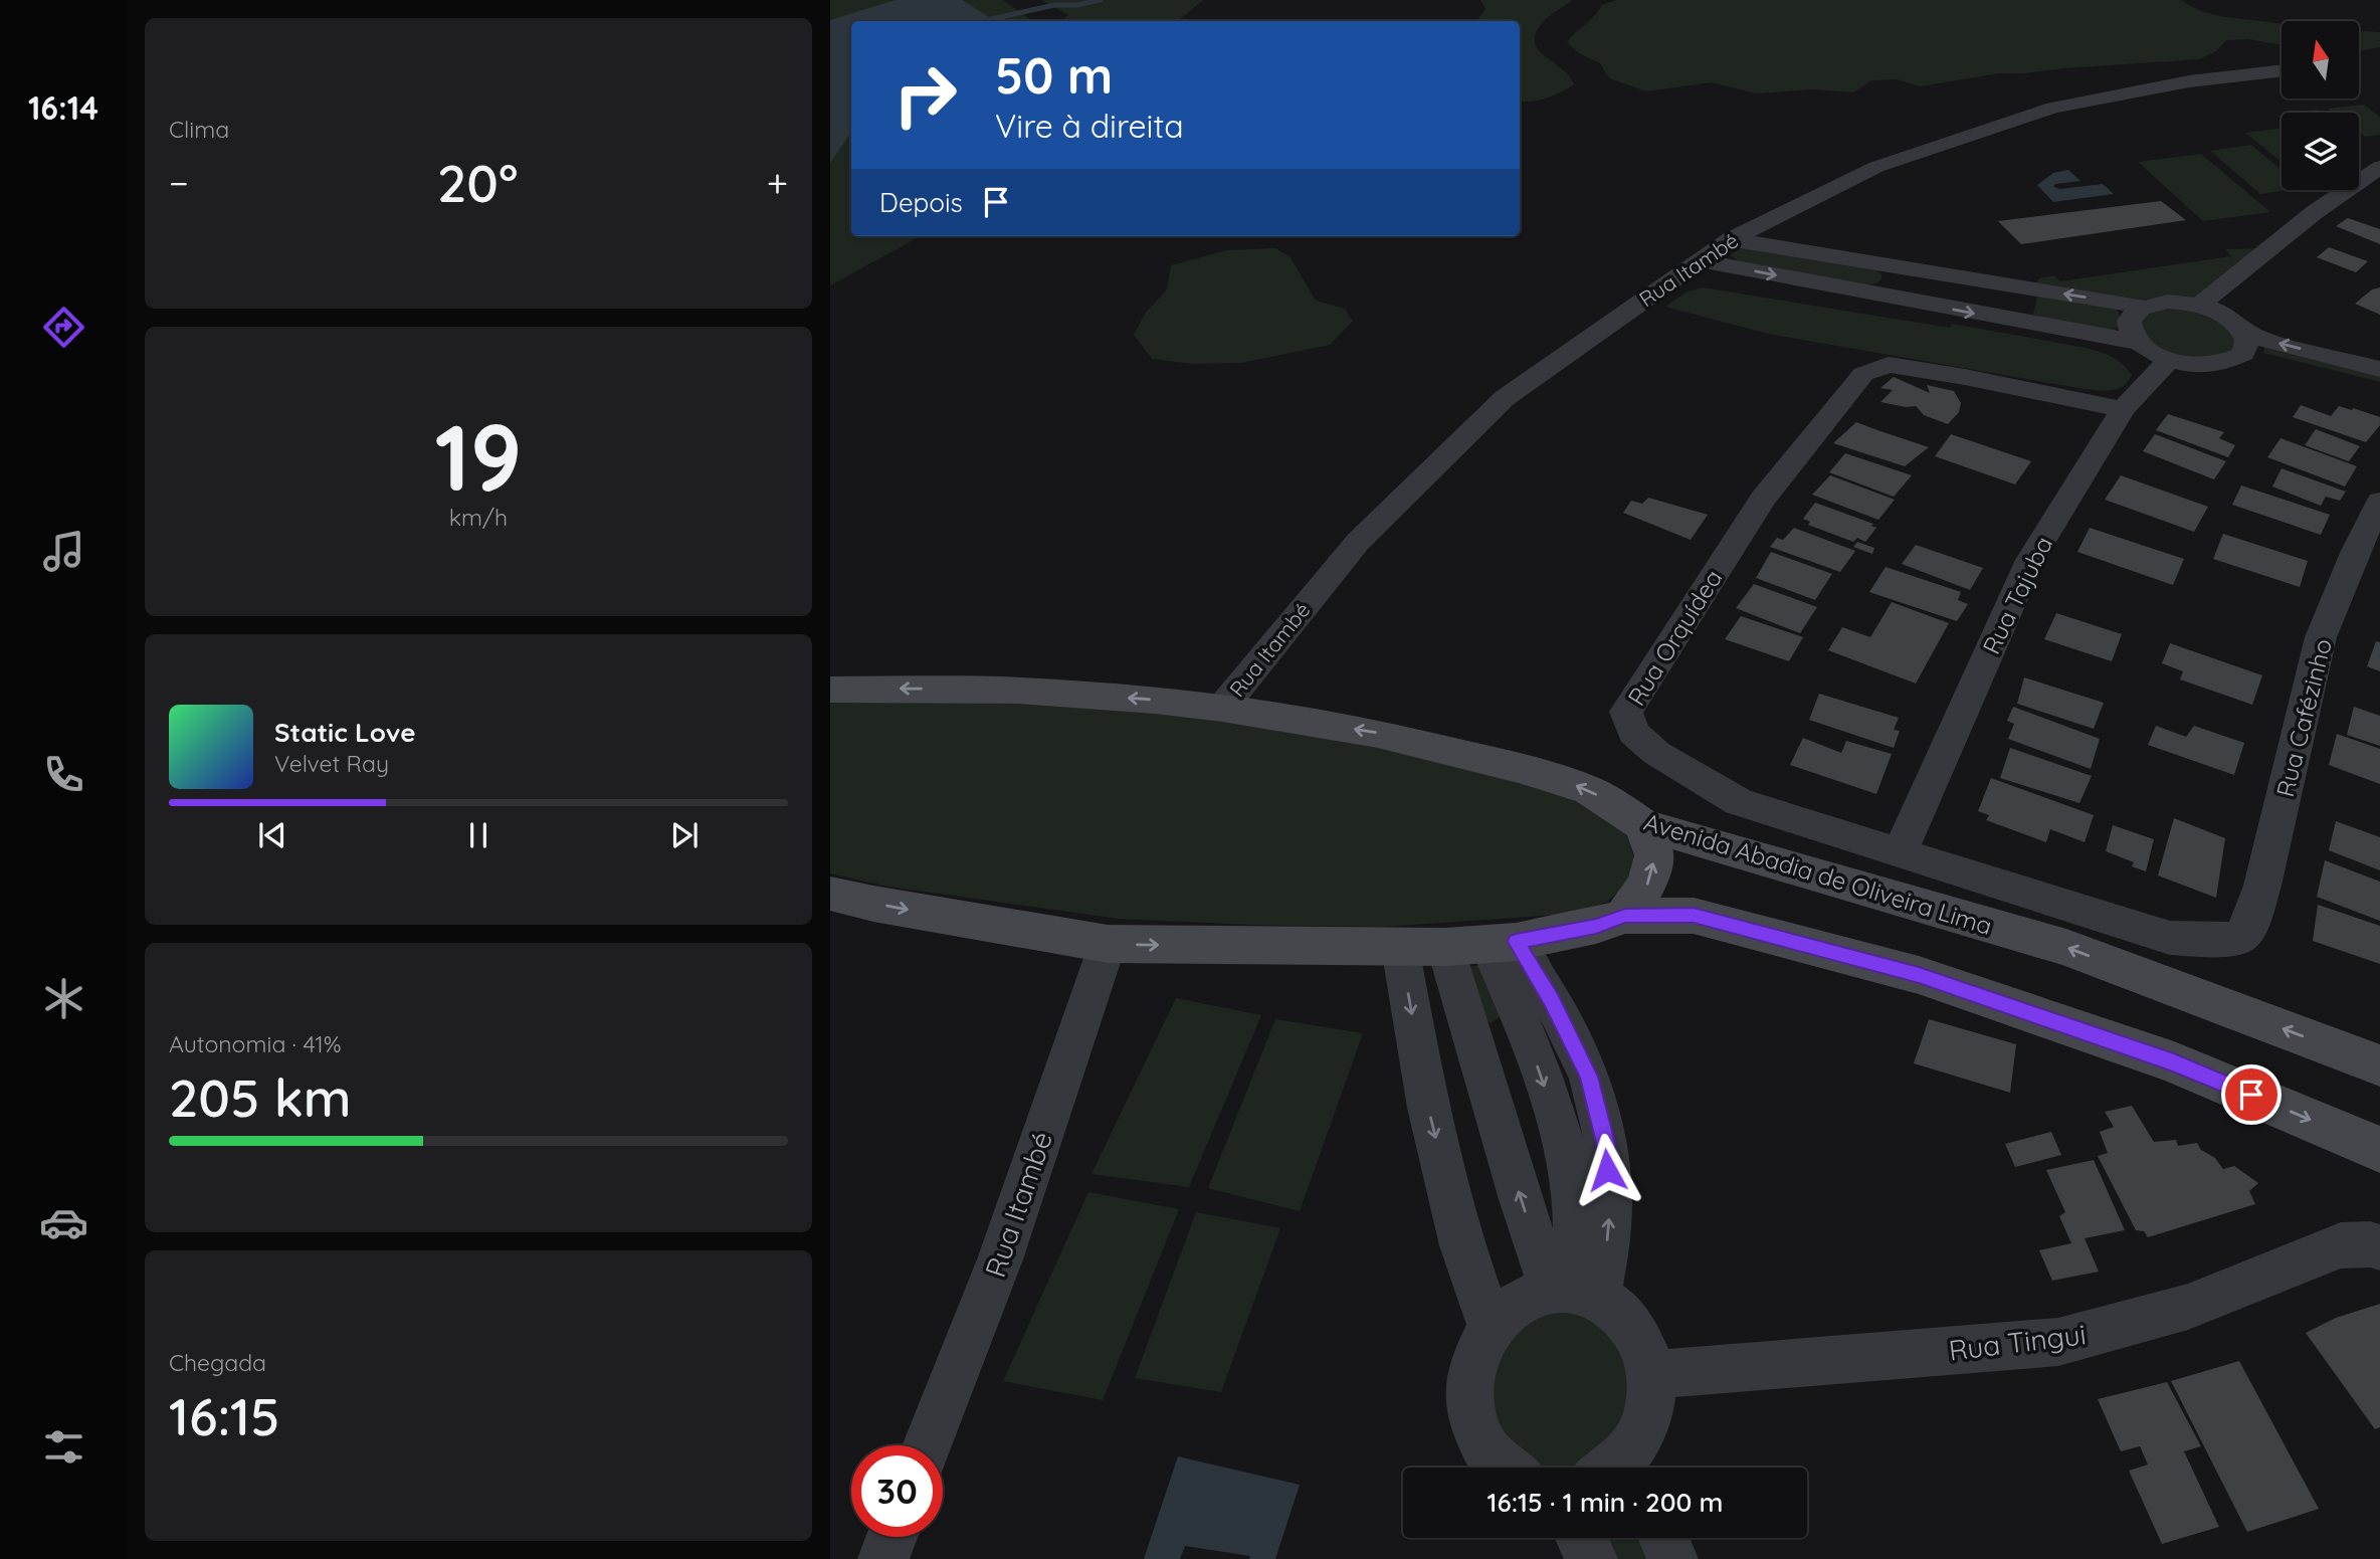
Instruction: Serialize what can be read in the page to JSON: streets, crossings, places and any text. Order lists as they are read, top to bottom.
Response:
{
  "streets": {
    "street": [
      "Rua Itambé",
      "Rua Tajuba",
      "Rua Orquídea",
      "Rua Cafézinho",
      "Avenida Abadia de Oliveira Lima",
      "Rua Tingui"
    ]
  },
  "crossings": [
    ["Rua Itambé", "Avenida Abadia de Oliveira Lima"],
    ["Rua Tajuba", "Rua Orquídea"],
    ["Rua Orquídea", "Rua Cafézinho"]
  ],
  "north": "top",
  "page": {
    "tabs": "16:14",
    "tile": [
      "Clima",
      ["19", "km/h"],
      ["Autonomia · 41%", "205 km"],
      ["Chegada", "16:15"]
    ],
    "turn": ["50 m", "Vire à direita"],
    "heat": ["−", "20°", "+"],
    "then": "Depois",
    "song": ["Static Love", "Velvet Ray"],
    "limit": "30",
    "trip": "16:15 · 1 min · 200 m"
  }
}
